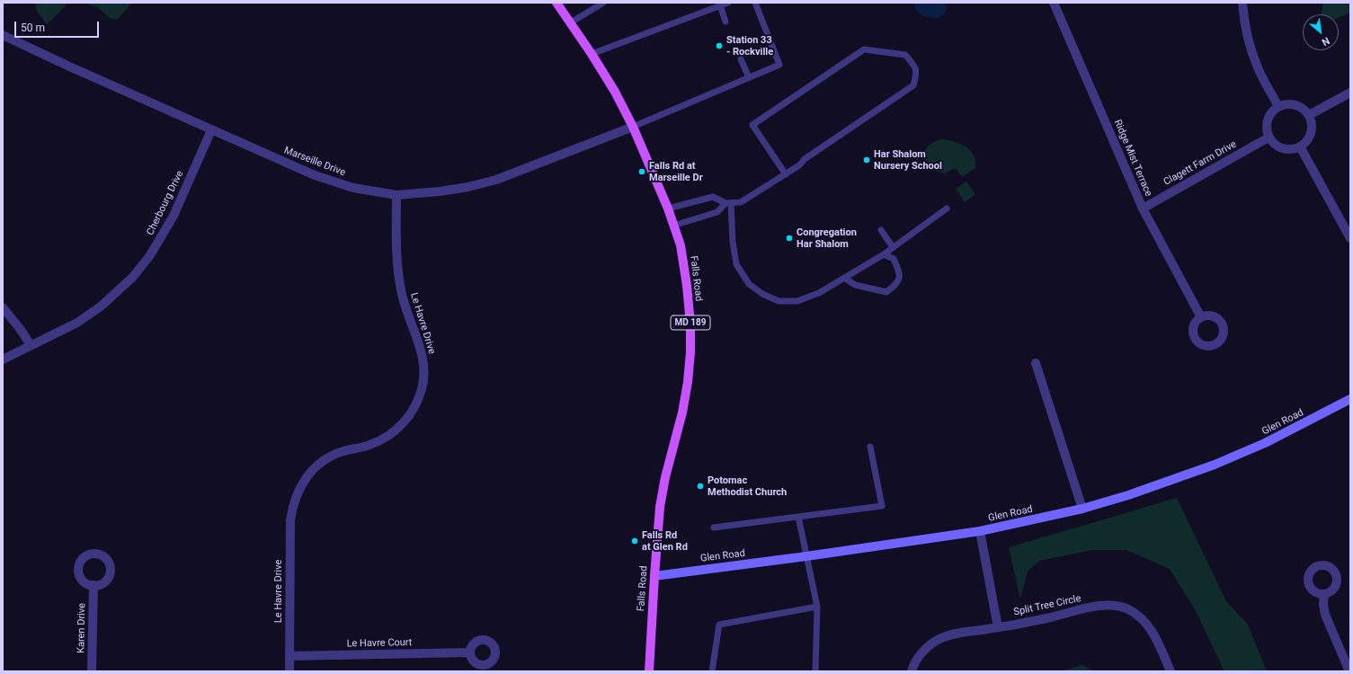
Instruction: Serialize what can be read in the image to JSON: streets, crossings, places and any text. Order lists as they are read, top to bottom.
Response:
{
  "streets": {
    "main road": ["Falls Road", "MD 189", "Glen Road"],
    "street": [
      "Ridge Mist Terrace",
      "Marseille Drive",
      "Clagett Farm Drive",
      "Cherbourg Drive",
      "Le Havre Drive",
      "Split Tree Circle",
      "Karen Drive",
      "Le Havre Court"
    ]
  },
  "crossings": [
    ["Ridge Mist Terrace", "Clagett Farm Drive"],
    ["Marseille Drive", "Cherbourg Drive"],
    ["Marseille Drive", "Falls Road"],
    ["Marseille Drive", "Le Havre Drive"],
    ["Falls Road", "Glen Road"],
    ["Le Havre Drive", "Le Havre Court"]
  ],
  "places": [
    "Station 33 - Rockville",
    "Har Shalom Nursery School",
    "Falls Rd at Marseille Dr",
    "Congregation Har Shalom",
    "Potomac Methodist Church",
    "Falls Rd at Glen Rd"
  ],
  "scale_bar": "50 m",
  "north": "bottom right"
}
